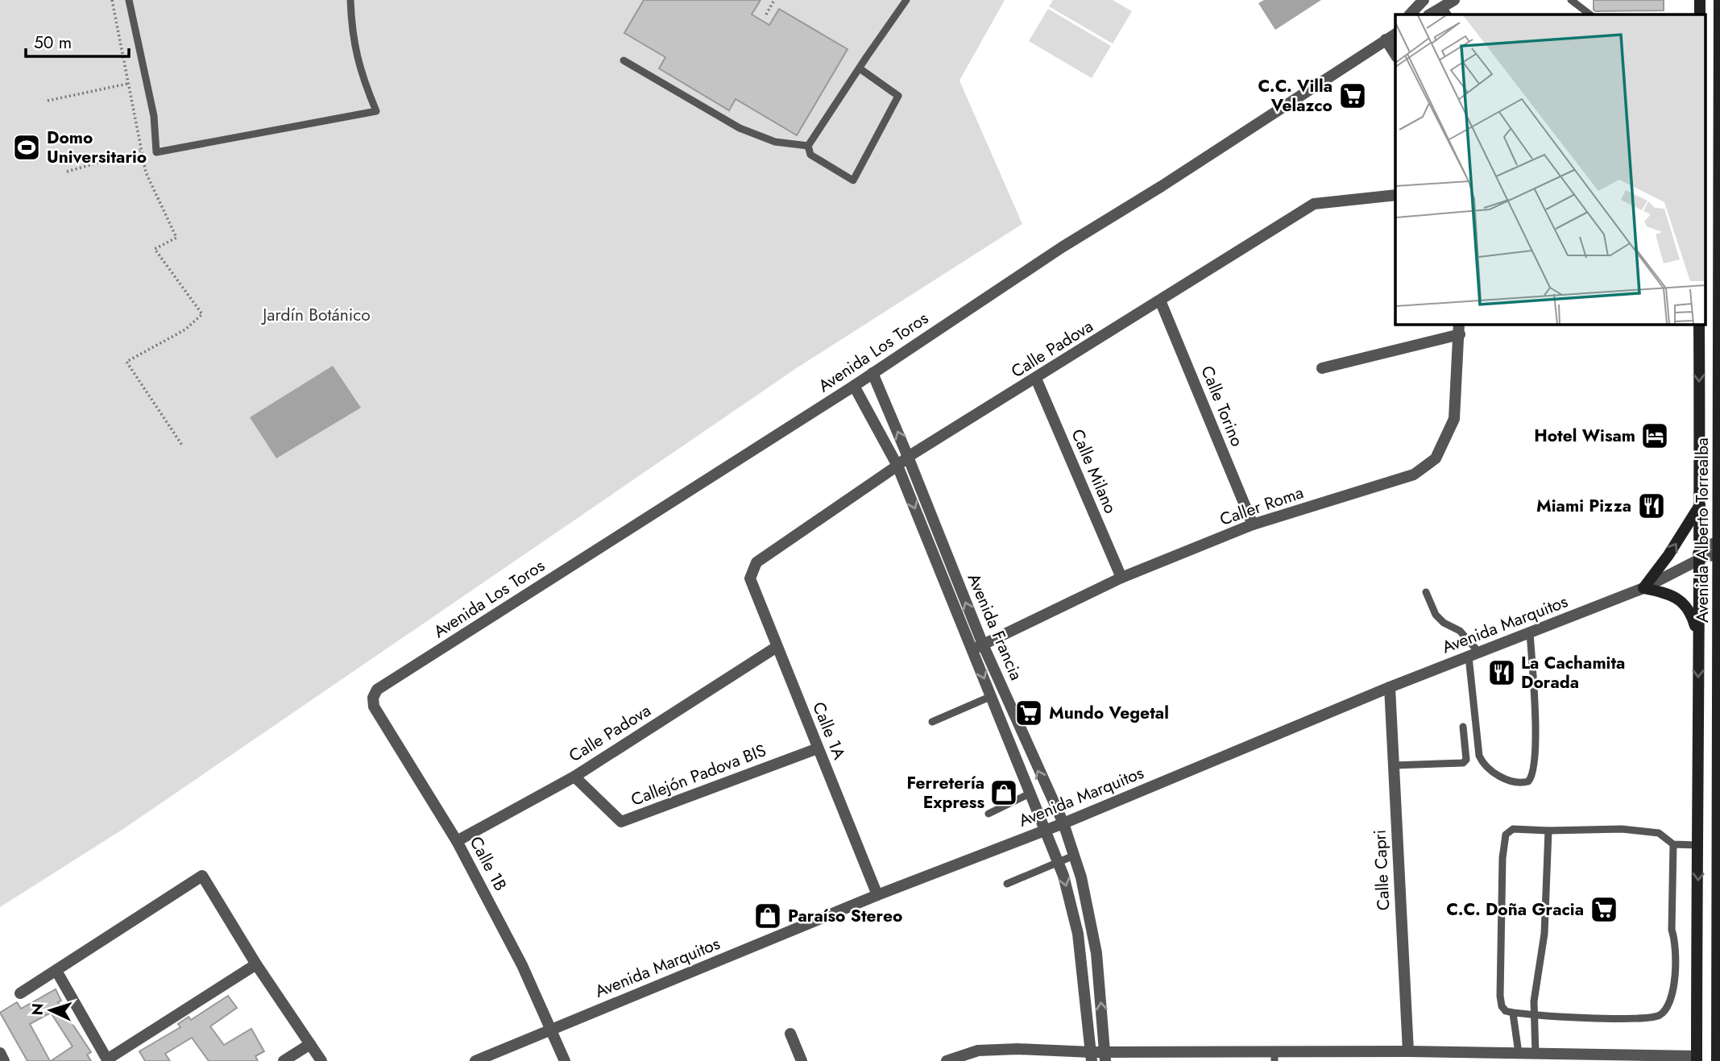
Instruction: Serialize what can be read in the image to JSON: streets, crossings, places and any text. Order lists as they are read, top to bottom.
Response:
{
  "streets": {
    "main road": ["Avenida Alberto Torrealba"],
    "street": [
      "Calle Padova",
      "Avenida Los Toros",
      "Calle Torino",
      "Calle Milano",
      "Caller Roma",
      "Avenida Marquitos",
      "Avenida Francia",
      "Calle 1A",
      "Callejón Padova BIS",
      "Calle 1B",
      "Calle Capri"
    ]
  },
  "crossings": [
    ["Calle Padova", "Calle Torino"],
    ["Calle Padova", "Calle Milano"],
    ["Calle Padova", "Avenida Francia"],
    ["Calle Padova", "Calle 1A"],
    ["Calle Padova", "Callejón Padova BIS"],
    ["Calle Padova", "Calle 1B"],
    ["Avenida Los Toros", "Avenida Francia"],
    ["Avenida Los Toros", "Calle 1B"],
    ["Calle Torino", "Caller Roma"],
    ["Calle Milano", "Caller Roma"],
    ["Caller Roma", "Avenida Francia"],
    ["Avenida Alberto Torrealba", "Avenida Marquitos"],
    ["Avenida Marquitos", "Avenida Francia"],
    ["Avenida Marquitos", "Calle 1A"],
    ["Avenida Marquitos", "Calle 1B"],
    ["Avenida Marquitos", "Calle Capri"],
    ["Calle 1A", "Callejón Padova BIS"]
  ],
  "parks": ["Jardín Botánico"],
  "places": {
    "supermarket": ["C.C. Villa Velazco", "Mundo Vegetal", "C.C. Doña Gracia"],
    "sports": ["Domo Universitario"],
    "hotel": ["Hotel Wisam"],
    "restaurant": ["Miami Pizza", "La Cachamita Dorada"],
    "shop": ["Ferretería Express", "Paraíso Stereo"]
  },
  "scale_bar": "50 m",
  "north": "left"
}
